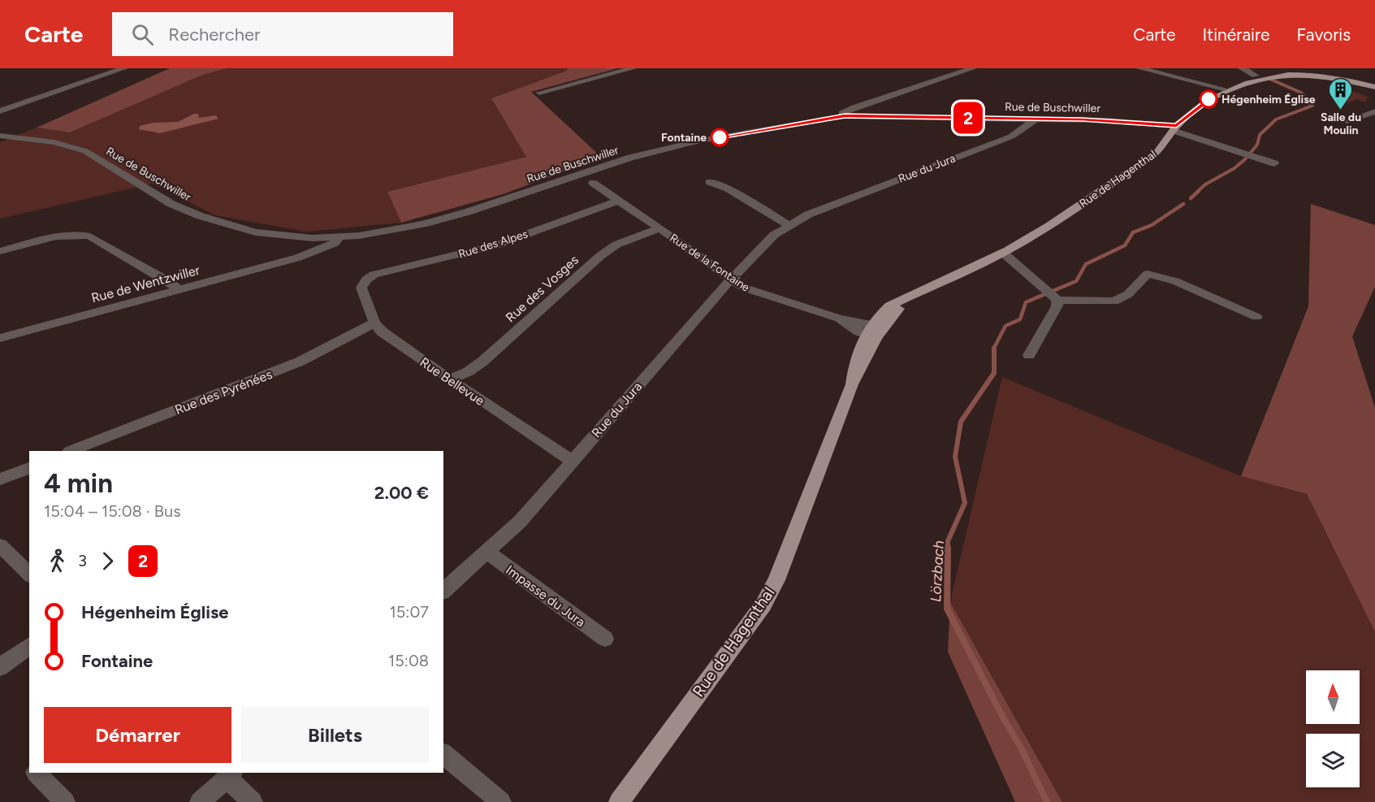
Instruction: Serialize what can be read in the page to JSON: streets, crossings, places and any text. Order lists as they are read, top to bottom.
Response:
{
  "streets": {
    "main road": ["Rue de Hagenthal"],
    "street": [
      "Rue de Buschwiller",
      "Rue du Jura",
      "Rue des Alpes",
      "Rue de la Fontaine",
      "Rue de Wentzwiller",
      "Rue des Vosges",
      "Rue Bellevue",
      "Rue des Pyrénées",
      "Impasse du Jura"
    ]
  },
  "crossings": [
    ["Rue de Buschwiller", "Rue du Jura"],
    ["Rue de Buschwiller", "Rue de Hagenthal"],
    ["Rue de Buschwiller", "Rue de la Fontaine"],
    ["Rue de Buschwiller", "Rue de Wentzwiller"],
    ["Rue du Jura", "Rue de la Fontaine"],
    ["Rue du Jura", "Rue Bellevue"],
    ["Rue du Jura", "Impasse du Jura"],
    ["Rue de Hagenthal", "Rue de la Fontaine"],
    ["Rue des Alpes", "Rue de la Fontaine"],
    ["Rue des Alpes", "Rue Bellevue"],
    ["Rue de la Fontaine", "Rue des Vosges"],
    ["Rue des Vosges", "Rue Bellevue"],
    ["Rue Bellevue", "Rue des Pyrénées"]
  ],
  "water": ["Lörzbach"],
  "places": {
    "other": ["Hégenheim Église", "Fontaine"],
    "building": ["Salle du Moulin"]
  },
  "lines": ["bus line 2"],
  "north": "top",
  "page": {
    "header": "Carte",
    "search": "Rechercher",
    "nav": ["Carte", "Itinéraire", "Favoris"],
    "on_map": "2",
    "heading": ["4 min", "15:04 – 15:08 · Bus", "2.00 €"],
    "legs": ["3", "2"],
    "list": [
      {
        "name": "Hégenheim Église",
        "value": "15:07"
      },
      {
        "name": "Fontaine",
        "value": "15:08"
      }
    ],
    "buttons": ["Démarrer", "Billets"]
  }
}
